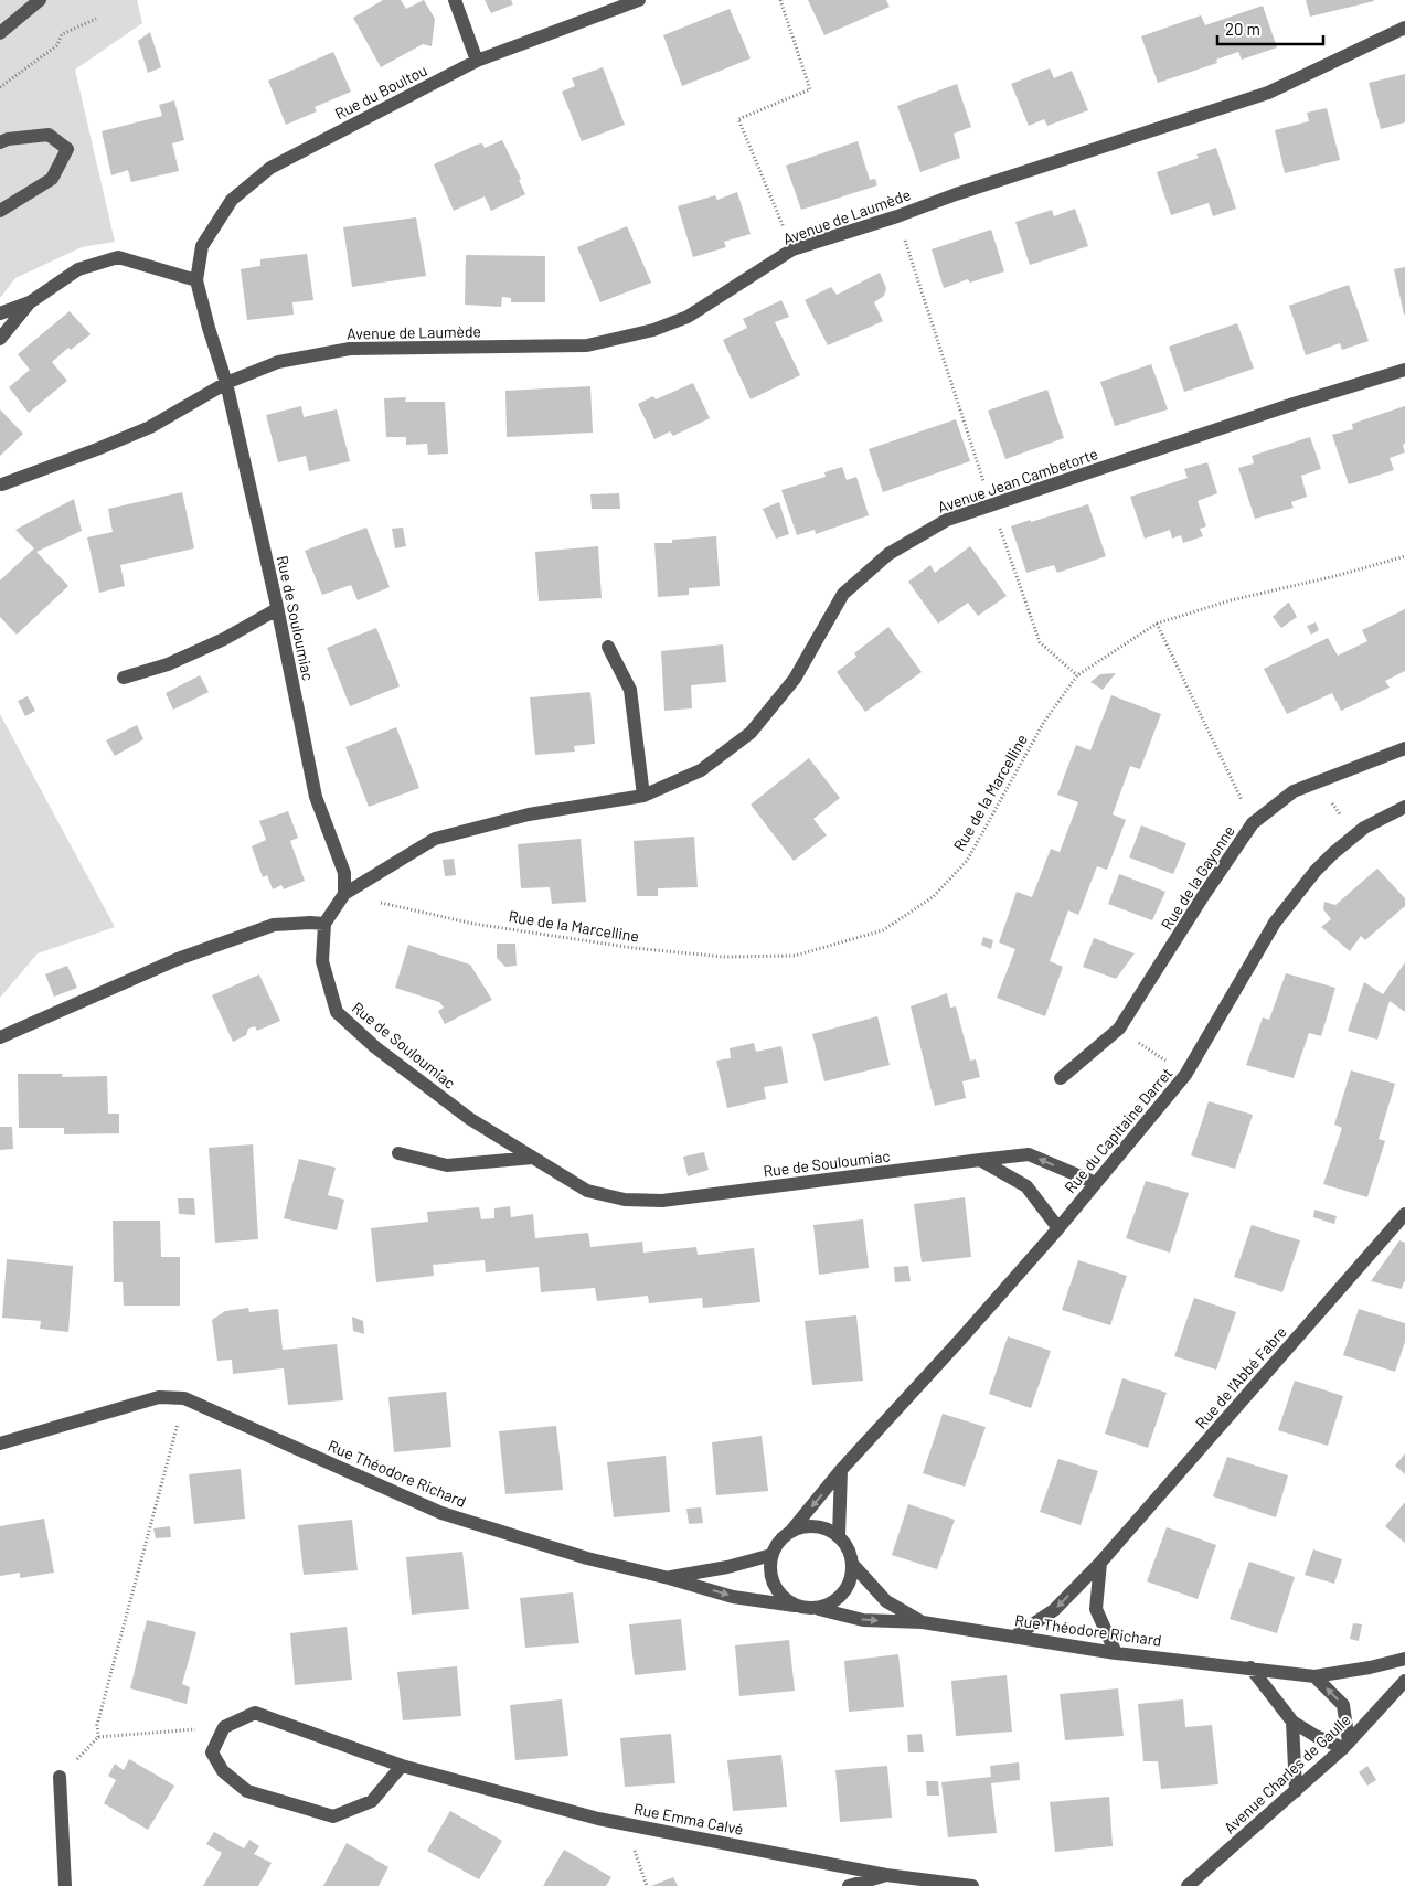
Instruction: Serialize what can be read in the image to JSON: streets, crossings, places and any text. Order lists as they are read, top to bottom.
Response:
{
  "streets": {
    "street": [
      "Rue du Boultou",
      "Avenue de Laumède",
      "Avenue Jean Cambetorte",
      "Rue de Souloumiac",
      "Rue de la Gayonne",
      "Rue du Capitaine Darret",
      "Rue de l'Abbé Fabre",
      "Rue Théodore Richard",
      "Avenue Charles de Gaulle",
      "Rue Emma Calvé"
    ],
    "path": ["Rue de la Marcelline"]
  },
  "crossings": [
    ["Rue du Boultou", "Rue de Souloumiac"],
    ["Avenue de Laumède", "Rue de Souloumiac"],
    ["Avenue Jean Cambetorte", "Rue de Souloumiac"],
    ["Avenue Jean Cambetorte", "Rue de la Marcelline"],
    ["Rue de Souloumiac", "Rue de la Marcelline"],
    ["Rue de Souloumiac", "Rue du Capitaine Darret"],
    ["Rue du Capitaine Darret", "Rue Théodore Richard"],
    ["Rue de l'Abbé Fabre", "Rue Théodore Richard"]
  ],
  "scale_bar": "20 m"
}
